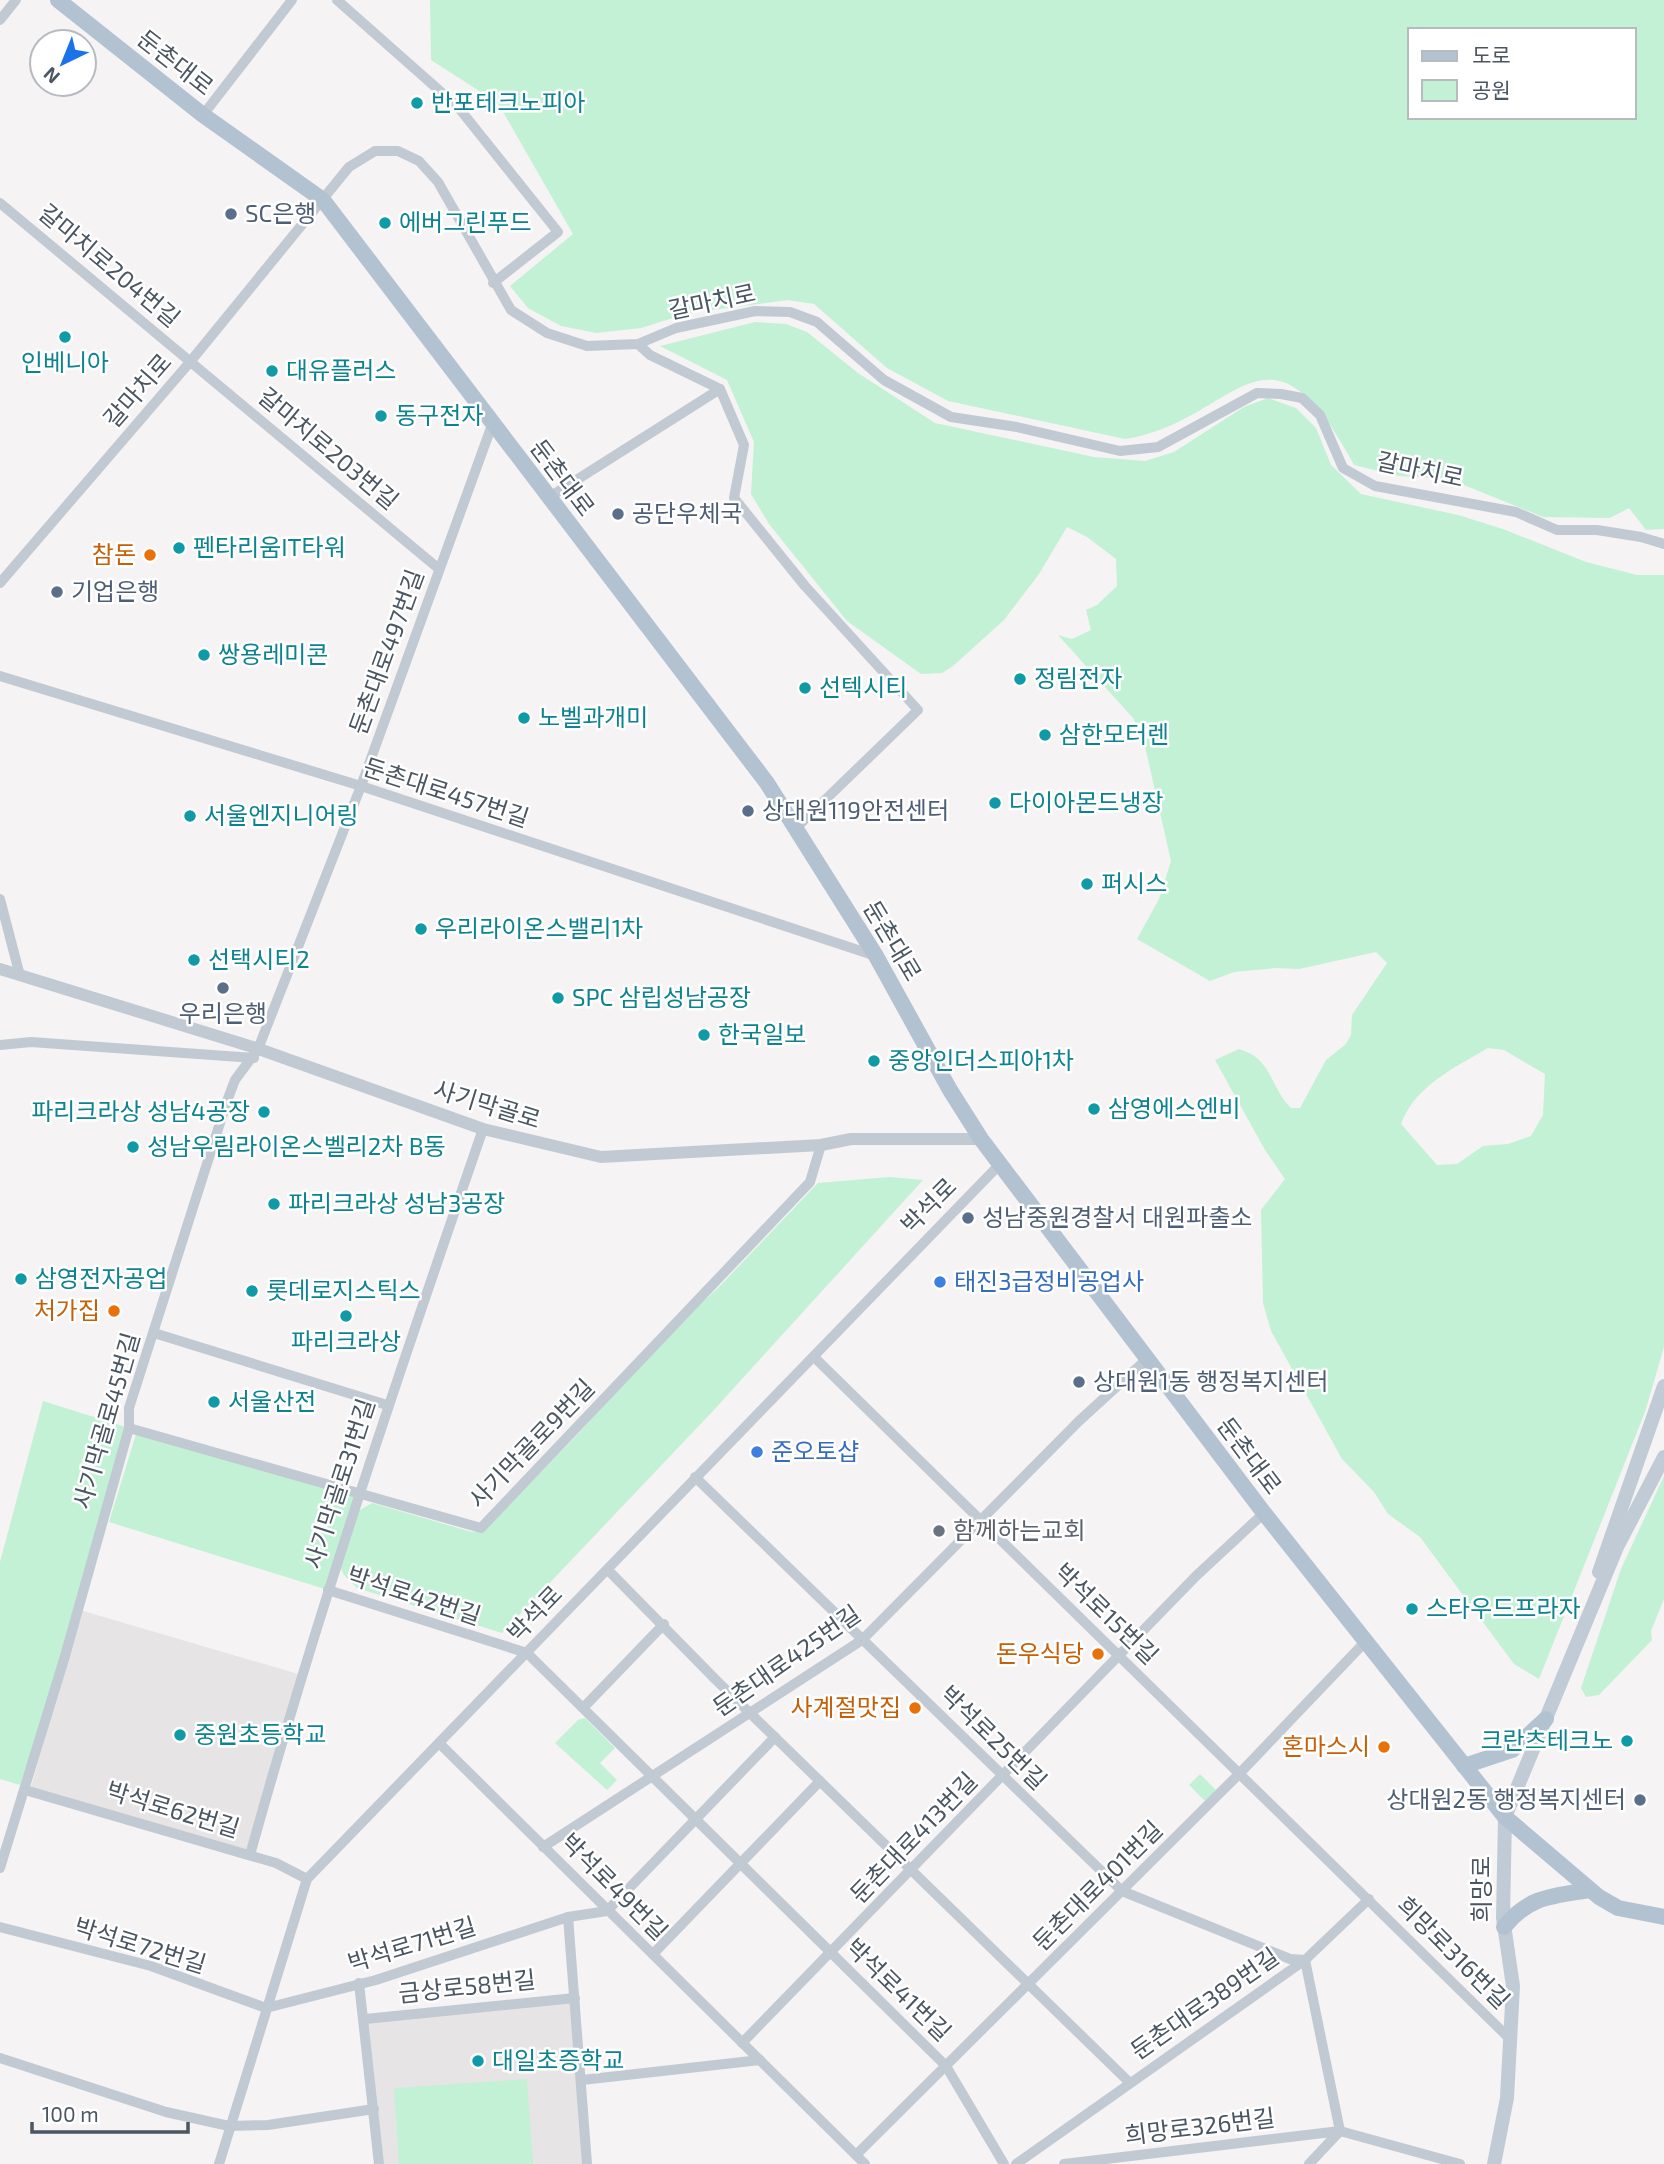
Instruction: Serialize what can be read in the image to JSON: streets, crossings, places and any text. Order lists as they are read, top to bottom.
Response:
{
  "streets": {
    "main road": ["둔촌대로", "희망로"],
    "street": [
      "갈마치로204번길",
      "갈마치로",
      "갈마치로203번길",
      "둔촌대로497번길",
      "둔촌대로457번길",
      "사기막골로",
      "박석로",
      "사기막골로45번길",
      "사기막골로9번길",
      "사기막골로31번길",
      "박석로42번길",
      "박석로15번길",
      "둔촌대로425번길",
      "박석로25번길",
      "박석로62번길",
      "둔촌대로413번길",
      "둔촌대로401번길",
      "박석로49번길",
      "박석로71번길",
      "박석로72번길",
      "희망로316번길",
      "금상로58번길",
      "박석로41번길",
      "둔촌대로389번길",
      "희망로326번길"
    ]
  },
  "crossings": [
    ["둔촌대로", "갈마치로"],
    ["둔촌대로", "둔촌대로497번길"],
    ["둔촌대로", "둔촌대로457번길"],
    ["둔촌대로", "사기막골로"],
    ["둔촌대로", "박석로"],
    ["둔촌대로", "둔촌대로425번길"],
    ["둔촌대로", "둔촌대로413번길"],
    ["둔촌대로", "둔촌대로401번길"],
    ["둔촌대로", "희망로"],
    ["갈마치로204번길", "갈마치로"],
    ["갈마치로204번길", "갈마치로203번길"],
    ["갈마치로", "갈마치로203번길"],
    ["갈마치로203번길", "둔촌대로497번길"],
    ["둔촌대로497번길", "둔촌대로457번길"],
    ["둔촌대로497번길", "사기막골로"],
    ["둔촌대로497번길", "사기막골로45번길"],
    ["사기막골로", "사기막골로45번길"],
    ["사기막골로", "사기막골로9번길"],
    ["사기막골로", "사기막골로31번길"],
    ["박석로", "박석로42번길"],
    ["박석로", "박석로15번길"],
    ["박석로", "박석로25번길"],
    ["박석로", "박석로62번길"],
    ["박석로", "박석로49번길"],
    ["박석로", "박석로71번길"],
    ["박석로", "박석로72번길"],
    ["박석로", "박석로41번길"],
    ["사기막골로45번길", "사기막골로9번길"],
    ["사기막골로45번길", "박석로62번길"],
    ["사기막골로9번길", "사기막골로31번길"],
    ["사기막골로31번길", "박석로42번길"],
    ["사기막골로31번길", "박석로62번길"],
    ["박석로42번길", "박석로41번길"],
    ["박석로15번길", "둔촌대로425번길"],
    ["박석로15번길", "둔촌대로413번길"],
    ["박석로15번길", "둔촌대로401번길"],
    ["박석로15번길", "희망로316번길"],
    ["박석로15번길", "둔촌대로389번길"],
    ["둔촌대로425번길", "박석로25번길"],
    ["둔촌대로425번길", "박석로49번길"],
    ["둔촌대로425번길", "박석로41번길"],
    ["박석로25번길", "둔촌대로413번길"],
    ["박석로25번길", "둔촌대로401번길"],
    ["박석로25번길", "둔촌대로389번길"],
    ["둔촌대로413번길", "박석로49번길"],
    ["둔촌대로413번길", "박석로41번길"],
    ["둔촌대로401번길", "박석로49번길"],
    ["둔촌대로401번길", "박석로41번길"],
    ["박석로49번길", "박석로71번길"],
    ["희망로", "희망로316번길"],
    ["박석로71번길", "박석로72번길"],
    ["박석로71번길", "금상로58번길"],
    ["희망로316번길", "둔촌대로389번길"],
    ["둔촌대로389번길", "희망로326번길"]
  ],
  "places": [
    "반포테크노피아",
    "SC은행",
    "에버그린푸드",
    "인베니아",
    "대유플러스",
    "동구전자",
    "공단우체국",
    "펜타리움IT타워",
    "참돈",
    "기업은행",
    "쌍용레미콘",
    "정림전자",
    "선텍시티",
    "노벨과개미",
    "삼한모터렌",
    "다이아몬드냉장",
    "상대원119안전센터",
    "서울엔지니어링",
    "퍼시스",
    "우리라이온스밸리1차",
    "선택시티2",
    "우리은행",
    "SPC 삼립성남공장",
    "한국일보",
    "중앙인더스피아1차",
    "삼영에스엔비",
    "파리크라상 성남4공장",
    "성남우림라이온스벨리2차 B동",
    "파리크라상 성남3공장",
    "성남중원경찰서 대원파출소",
    "삼영전자공업",
    "태진3급정비공업사",
    "롯데로지스틱스",
    "처가집",
    "파리크라상",
    "상대원1동 행정복지센터",
    "서울산전",
    "준오토샵",
    "함께하는교회",
    "스타우드프라자",
    "돈우식당",
    "사계절맛집",
    "중원초등학교",
    "크란츠테크노",
    "혼마스시",
    "상대원2동 행정복지센터",
    "대일초증학교"
  ],
  "legend": ["도로", "공원"],
  "scale_bar": "100 m",
  "north": "bottom left"
}
